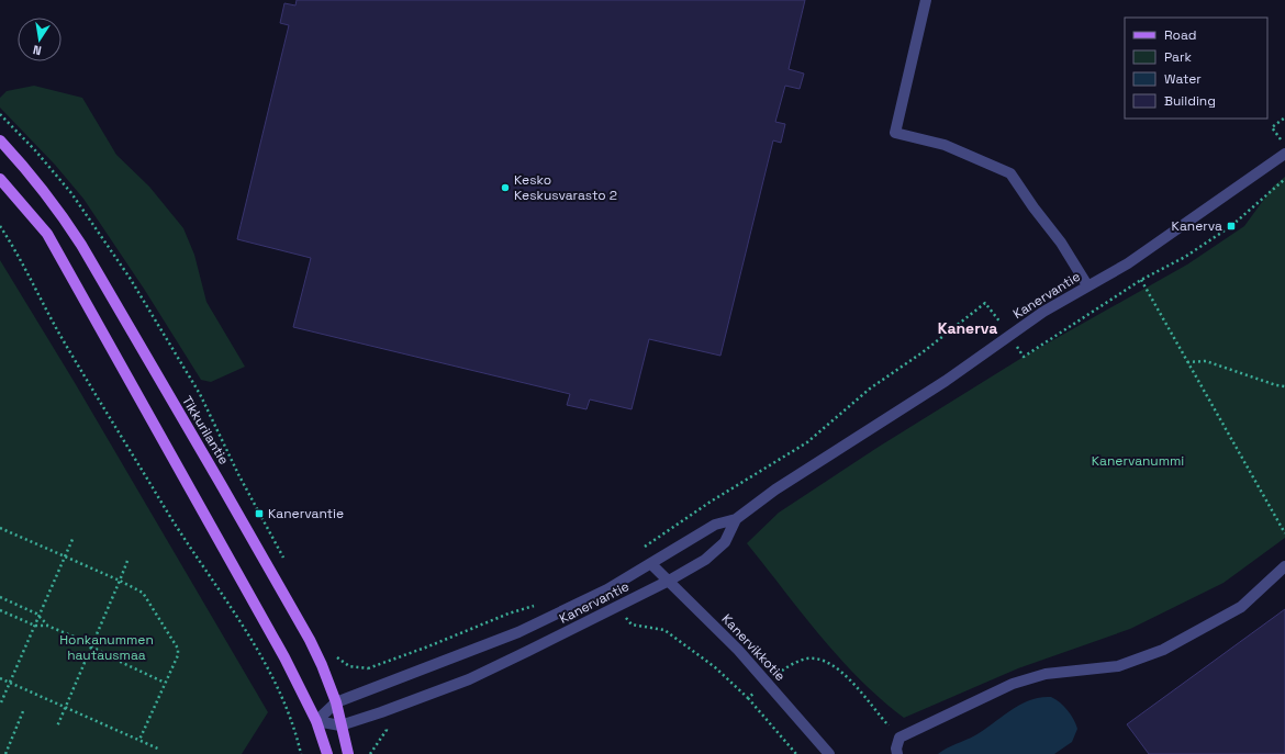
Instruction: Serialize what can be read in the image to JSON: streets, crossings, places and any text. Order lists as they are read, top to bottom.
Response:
{
  "streets": {
    "main road": ["Tikkurilantie"],
    "street": ["Kanervantie", "Kanervikkotie"]
  },
  "crossings": [
    ["Kanervantie", "Tikkurilantie"],
    ["Kanervantie", "Kanervikkotie"]
  ],
  "districts": ["Kanerva"],
  "parks": ["Kanervanummi", "Honkanummen hautausmaa"],
  "places": {
    "other": ["Kesko Keskusvarasto 2"],
    "transit": ["Kanerva", "Kanervantie"]
  },
  "legend": [
    "Road",
    "Park",
    "Water",
    "Building"
  ],
  "north": "bottom"
}
